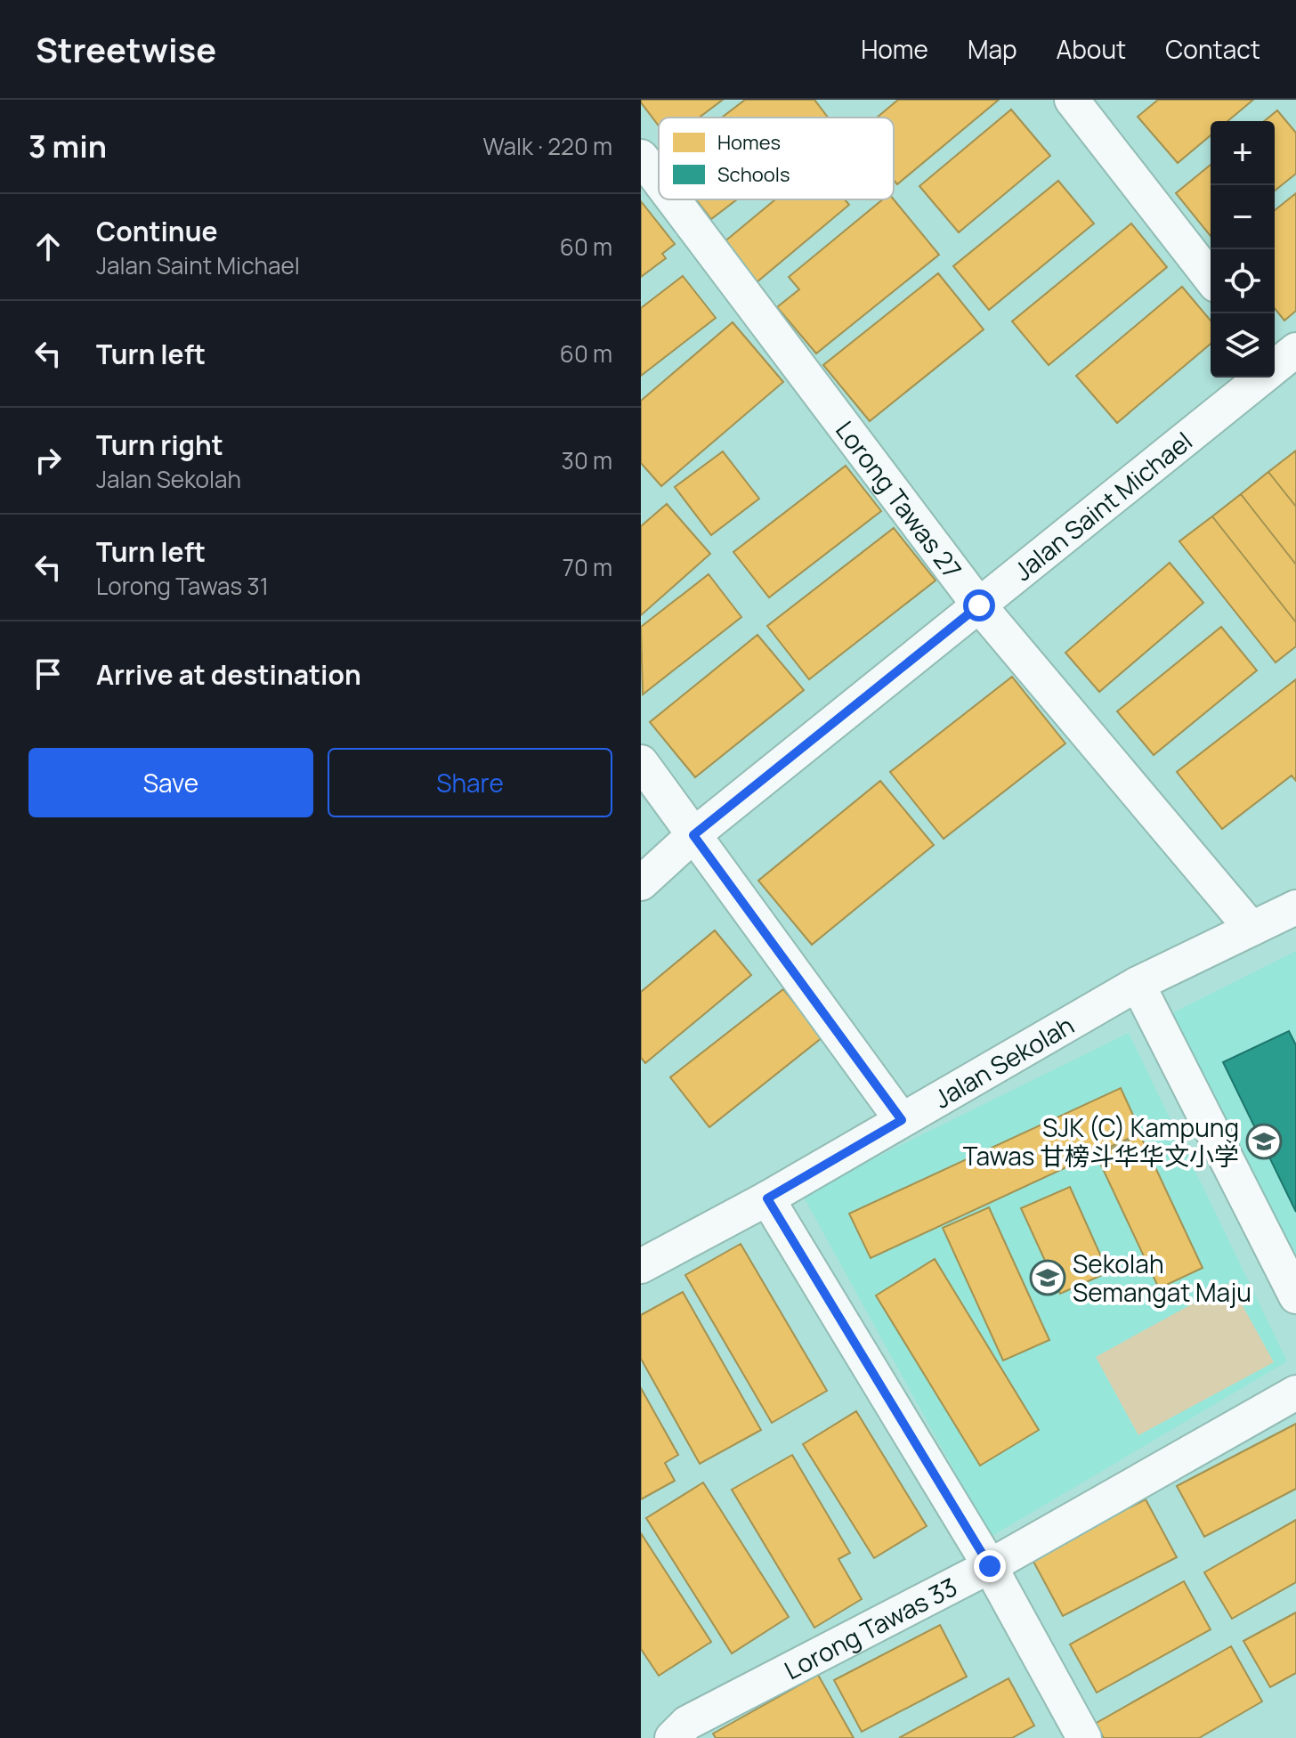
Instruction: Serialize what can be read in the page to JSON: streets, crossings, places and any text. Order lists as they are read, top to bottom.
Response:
{
  "streets": {
    "street": [
      "Lorong Tawas 27",
      "Jalan Saint Michael",
      "Jalan Sekolah",
      "Lorong Tawas 33"
    ]
  },
  "crossings": [
    ["Lorong Tawas 27", "Jalan Saint Michael"],
    ["Lorong Tawas 27", "Jalan Sekolah"]
  ],
  "places": {
    "school or university": ["SJK (C) Kampung Tawas 甘榜斗华华文小学", "Sekolah Semangat Maju"]
  },
  "legend": ["Homes", "Schools"],
  "page": {
    "header": "Streetwise",
    "nav": [
      "Home",
      "Map",
      "About",
      "Contact"
    ],
    "heading": ["3 min", "Walk · 220 m"],
    "map_buttons": ["+", "−"],
    "list": [
      ["Continue", "Jalan Saint Michael", "60 m"],
      ["Turn left", "60 m"],
      ["Turn right", "Jalan Sekolah", "30 m"],
      ["Turn left", "Lorong Tawas 31", "70 m"],
      "Arrive at destination"
    ],
    "buttons": ["Save", "Share"]
  }
}
